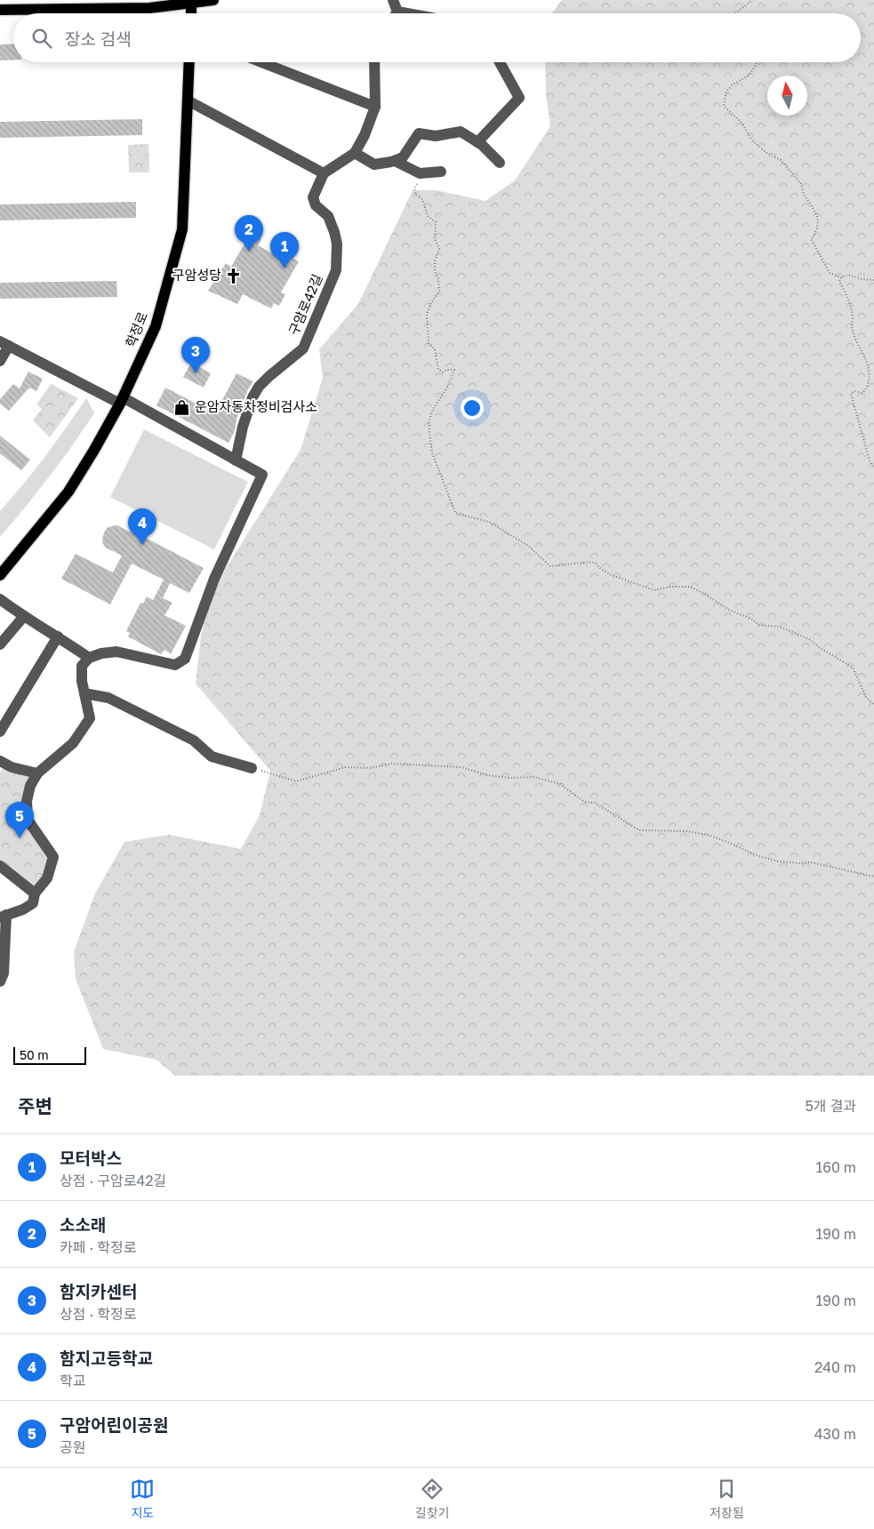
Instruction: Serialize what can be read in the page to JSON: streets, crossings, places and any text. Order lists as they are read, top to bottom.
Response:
{
  "streets": {
    "main road": ["학정로"],
    "street": ["구암로42길"]
  },
  "places": {
    "church": ["구암성당"],
    "shop": ["운암자동차정비검사소"]
  },
  "scale_bar": "50 m",
  "north": "top",
  "page": {
    "search": "장소 검색",
    "pins": [
      "2",
      "1",
      "3",
      "4",
      "5"
    ],
    "scale": "50 m",
    "heading": ["주변", "5개 결과"],
    "list": [
      {
        "mark": "1",
        "name": "모터박스",
        "note": "상점 · 구암로42길",
        "value": "160 m"
      },
      {
        "mark": "2",
        "name": "소소래",
        "note": "카페 · 학정로",
        "value": "190 m"
      },
      {
        "mark": "3",
        "name": "함지카센터",
        "note": "상점 · 학정로",
        "value": "190 m"
      },
      {
        "mark": "4",
        "name": "함지고등학교",
        "note": "학교",
        "value": "240 m"
      },
      {
        "mark": "5",
        "name": "구암어린이공원",
        "note": "공원",
        "value": "430 m"
      }
    ],
    "nav": ["지도", "길찾기", "저장됨"]
  }
}
